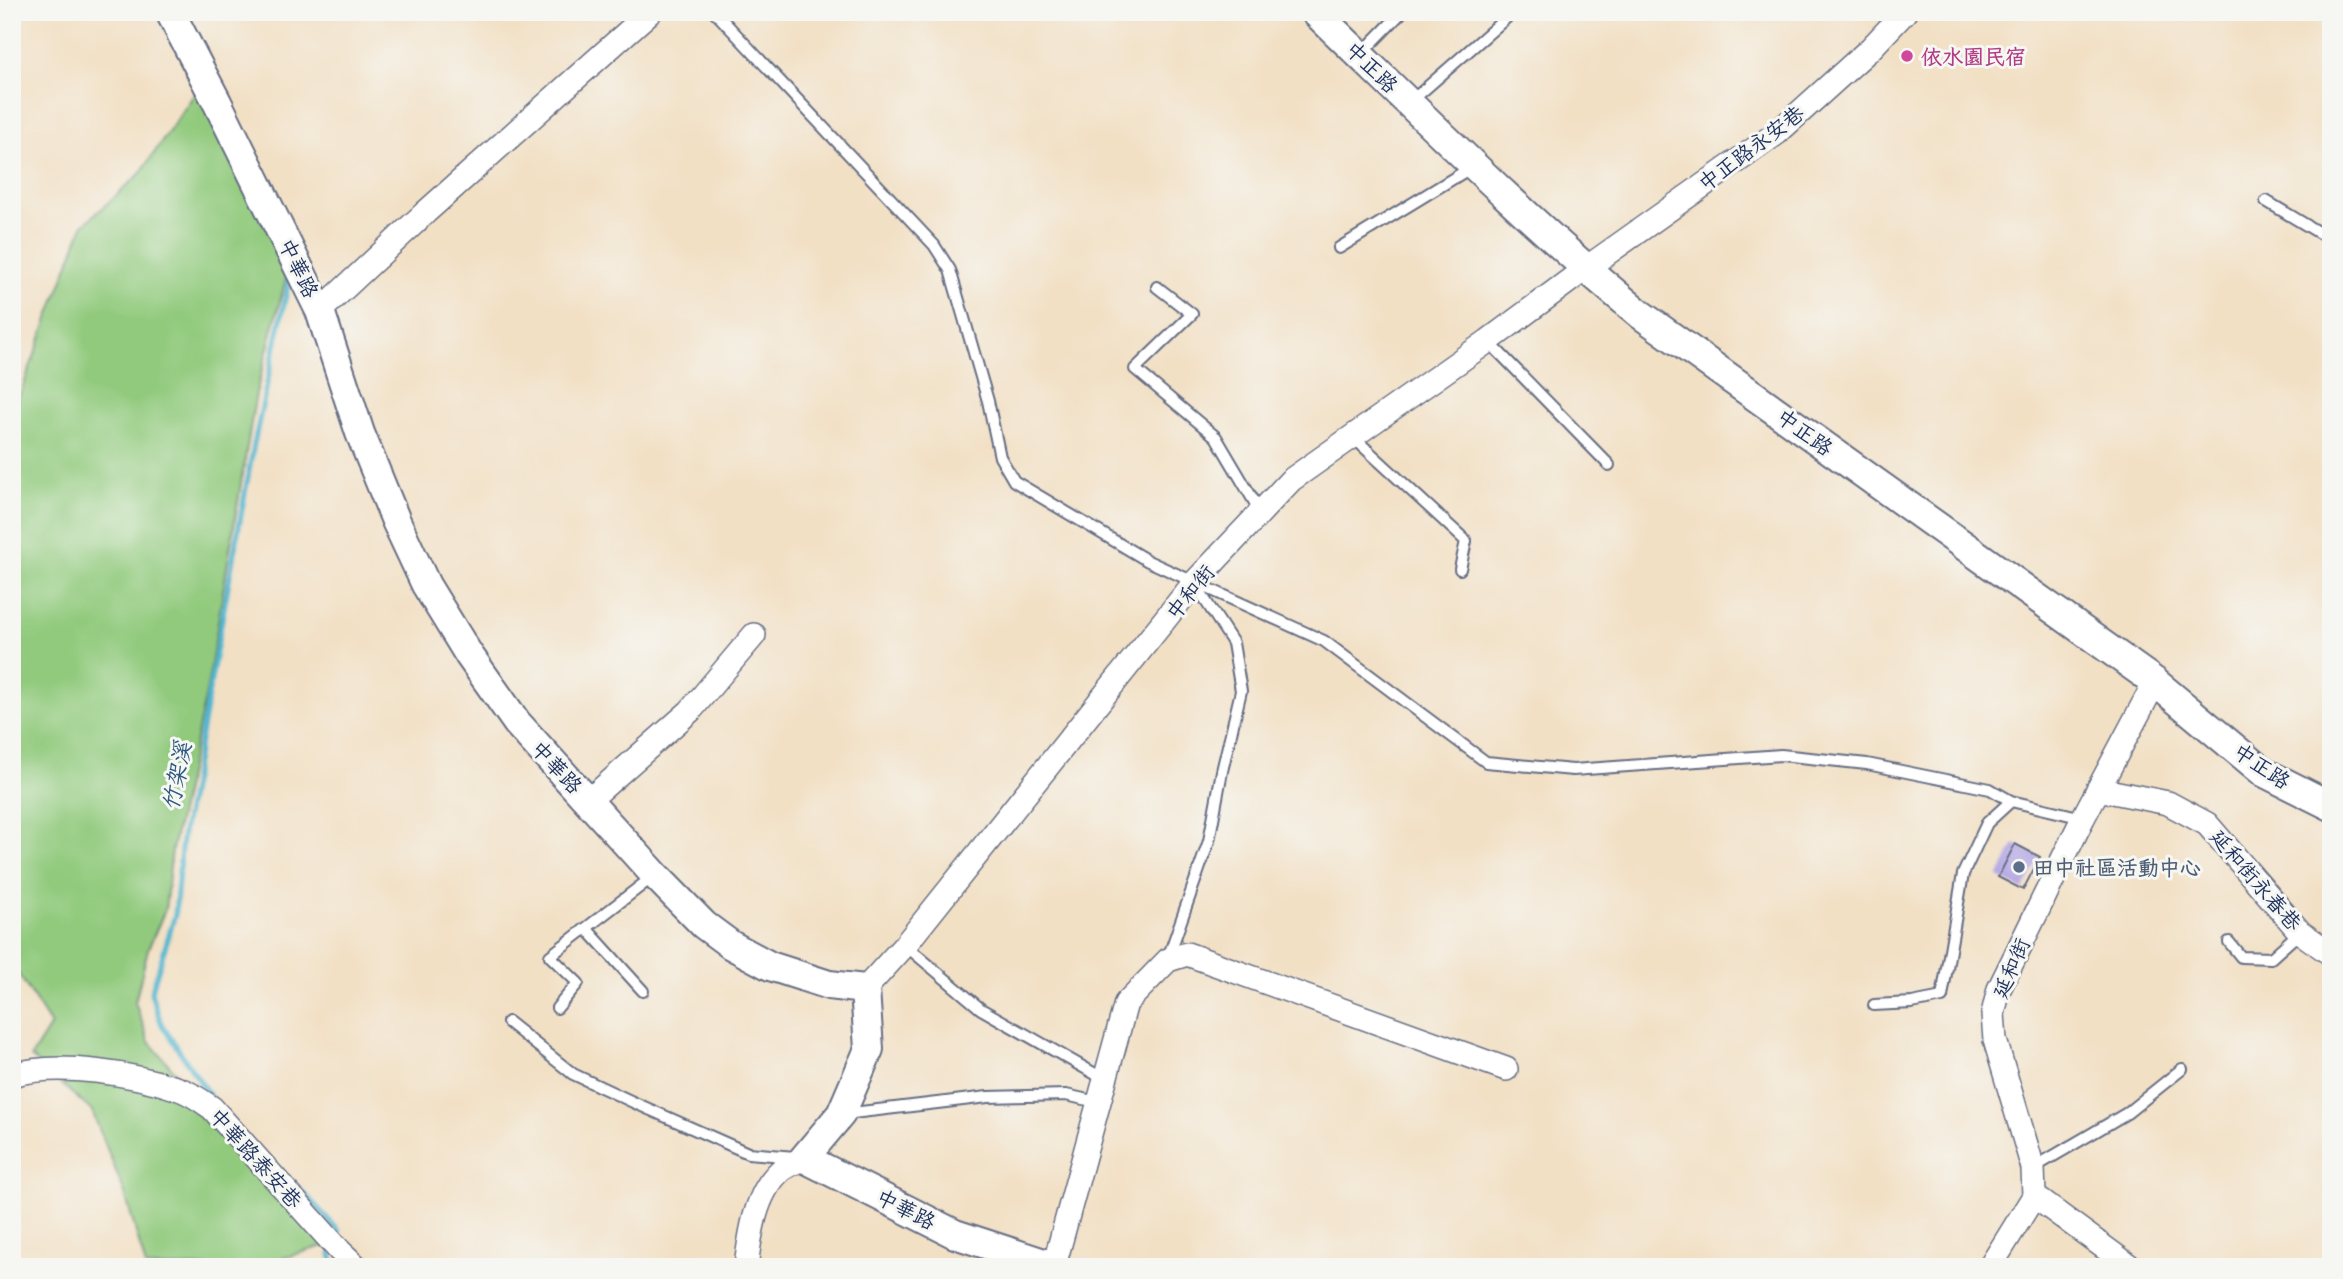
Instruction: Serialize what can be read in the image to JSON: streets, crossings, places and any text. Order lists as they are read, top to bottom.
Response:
{
  "streets": {
    "street": [
      "中正路",
      "中正路永安巷",
      "中華路",
      "中和街",
      "延和街永春巷",
      "延和街",
      "中華路泰安巷"
    ]
  },
  "crossings": [
    ["中正路", "中正路永安巷"],
    ["中正路", "中和街"],
    ["中正路", "延和街"],
    ["中正路永安巷", "中和街"],
    ["中華路", "中和街"],
    ["延和街永春巷", "延和街"]
  ],
  "water": ["竹架溪"],
  "places": ["依水園民宿", "田中社區活動中心"]
}
